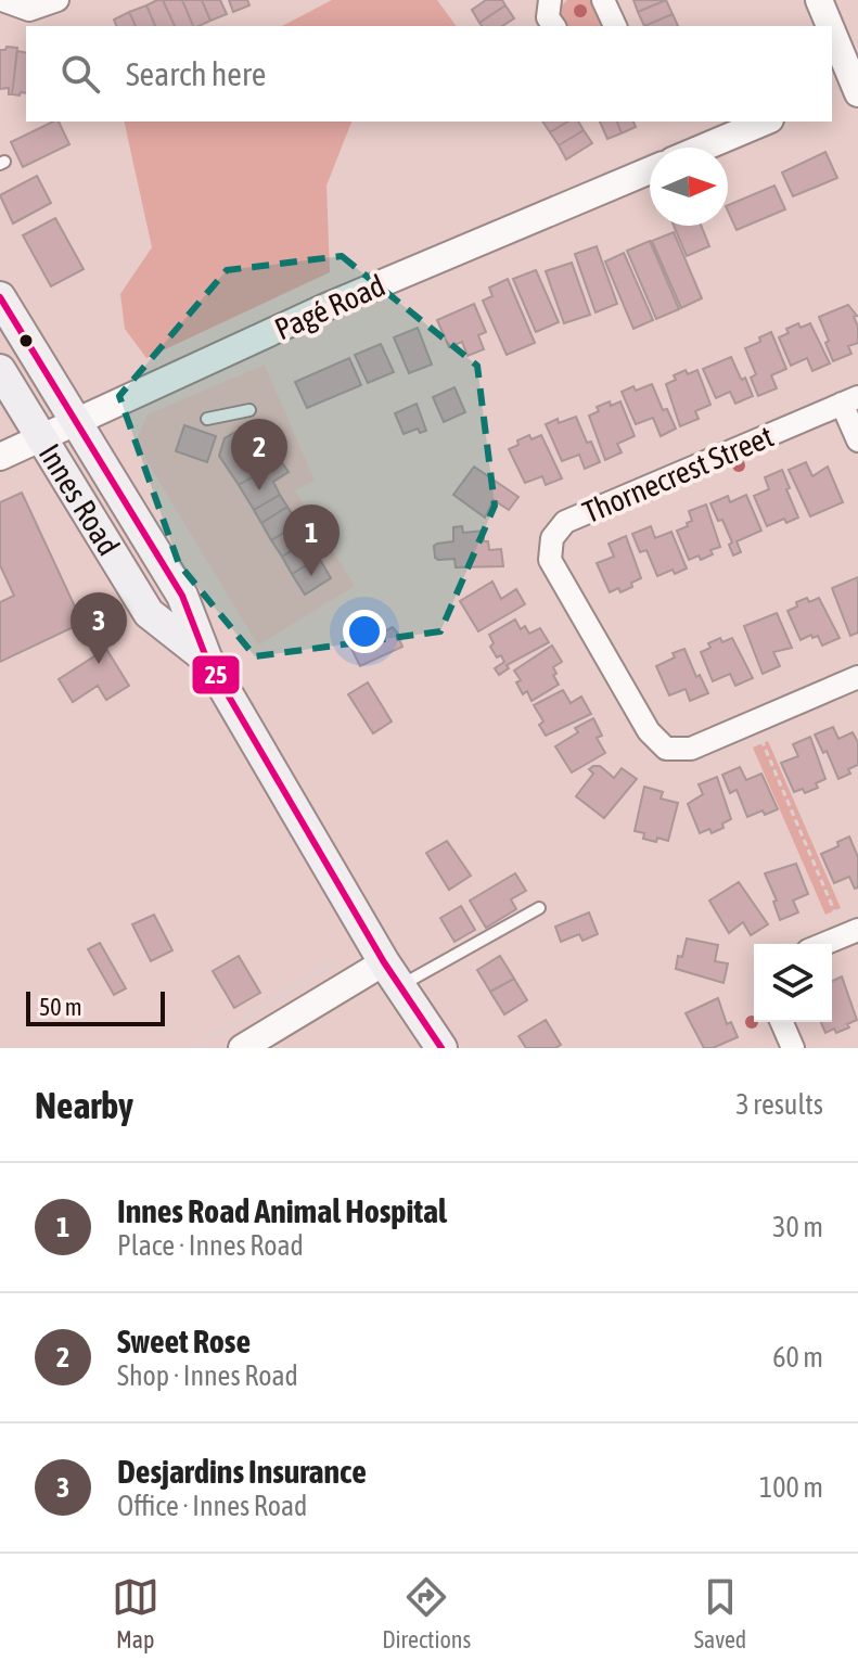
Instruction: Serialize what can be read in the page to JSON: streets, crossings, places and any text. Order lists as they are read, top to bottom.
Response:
{
  "streets": {
    "main road": ["Innes Road"],
    "street": ["Pagé Road", "Thornecrest Street"]
  },
  "crossings": [
    ["Pagé Road", "Innes Road"]
  ],
  "lines": ["transit line 25"],
  "scale_bar": "50 m",
  "north": "right",
  "page": {
    "search": "Search here",
    "pins": ["2", "1", "3"],
    "scale": "50 m",
    "heading": ["Nearby", "3 results"],
    "list": [
      {
        "mark": "1",
        "name": "Innes Road Animal Hospital",
        "note": "Place · Innes Road",
        "value": "30 m"
      },
      {
        "mark": "2",
        "name": "Sweet Rose",
        "note": "Shop · Innes Road",
        "value": "60 m"
      },
      {
        "mark": "3",
        "name": "Desjardins Insurance",
        "note": "Office · Innes Road",
        "value": "100 m"
      }
    ],
    "nav": ["Map", "Directions", "Saved"]
  }
}
